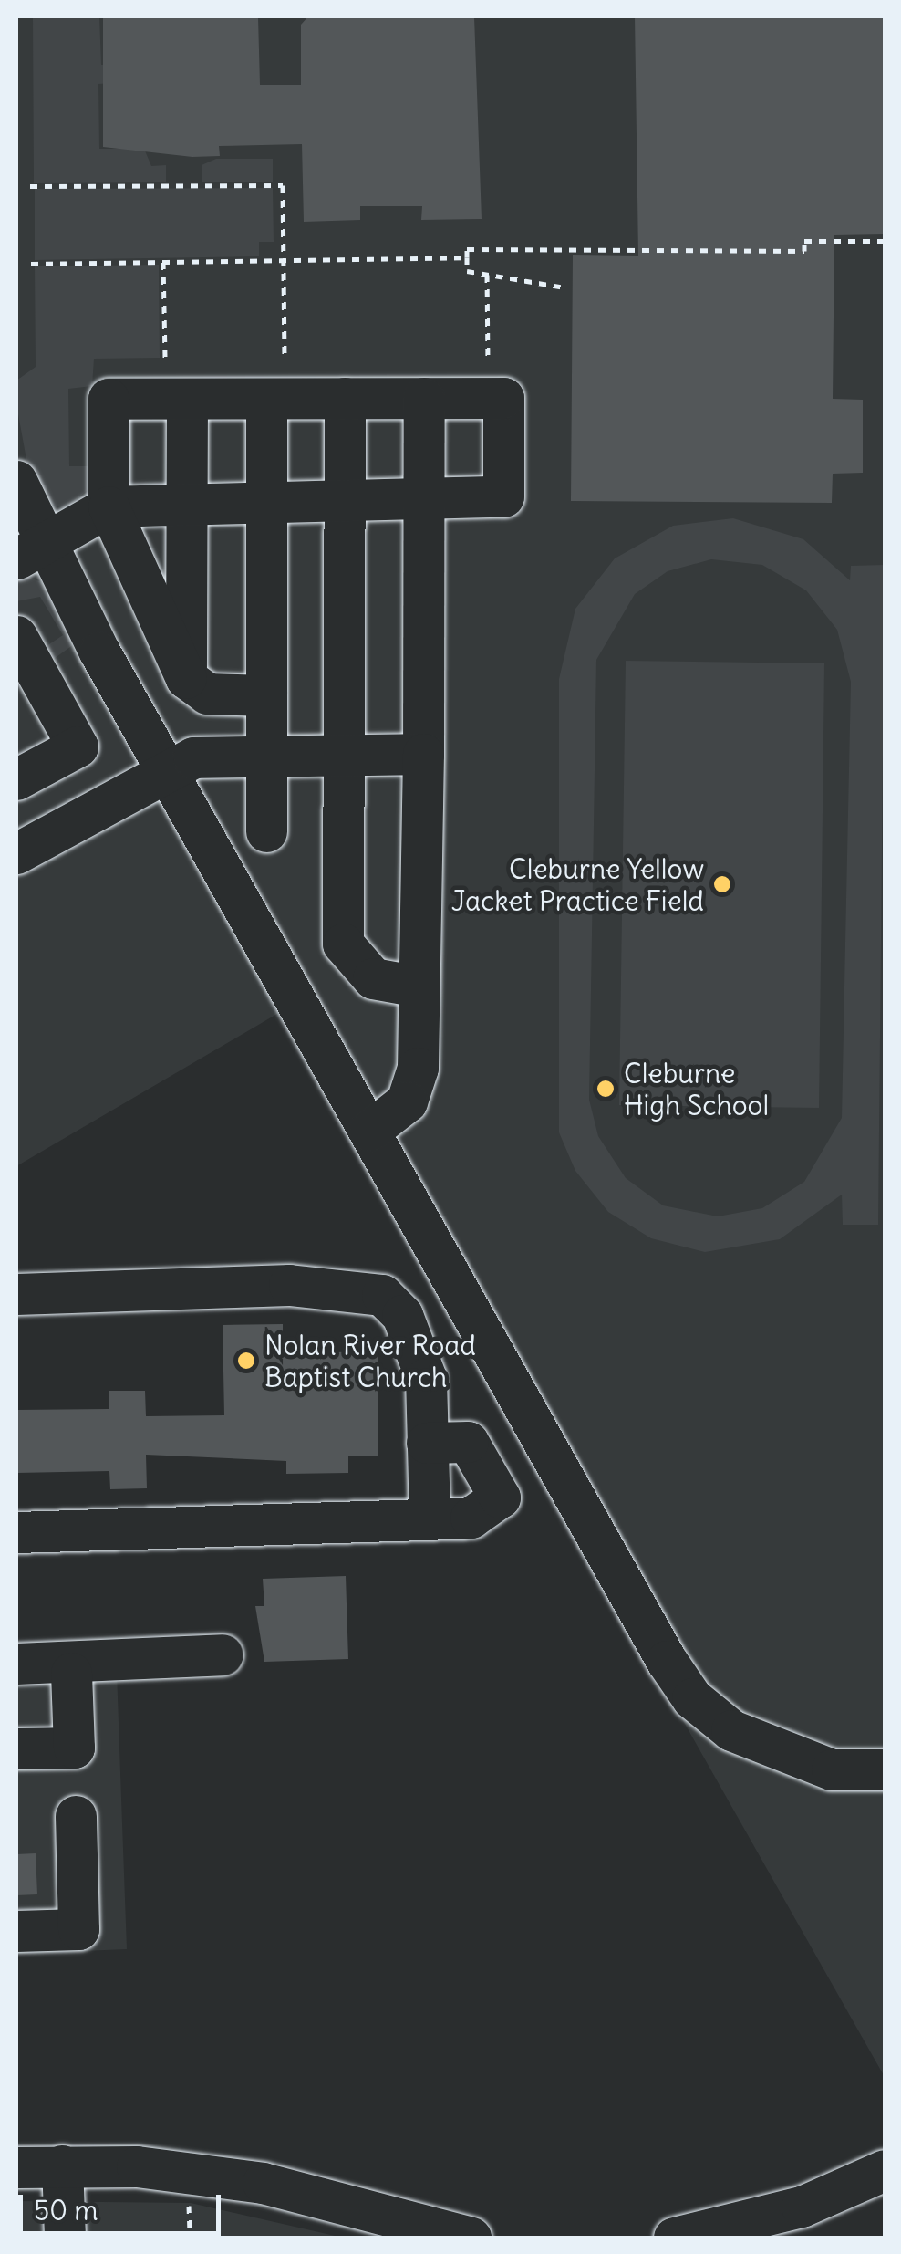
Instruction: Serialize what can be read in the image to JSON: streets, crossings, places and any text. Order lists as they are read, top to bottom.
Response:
{
  "places": ["Cleburne Yellow Jacket Practice Field", "Cleburne High School", "Nolan River Road Baptist Church"],
  "scale_bar": "50 m"
}
